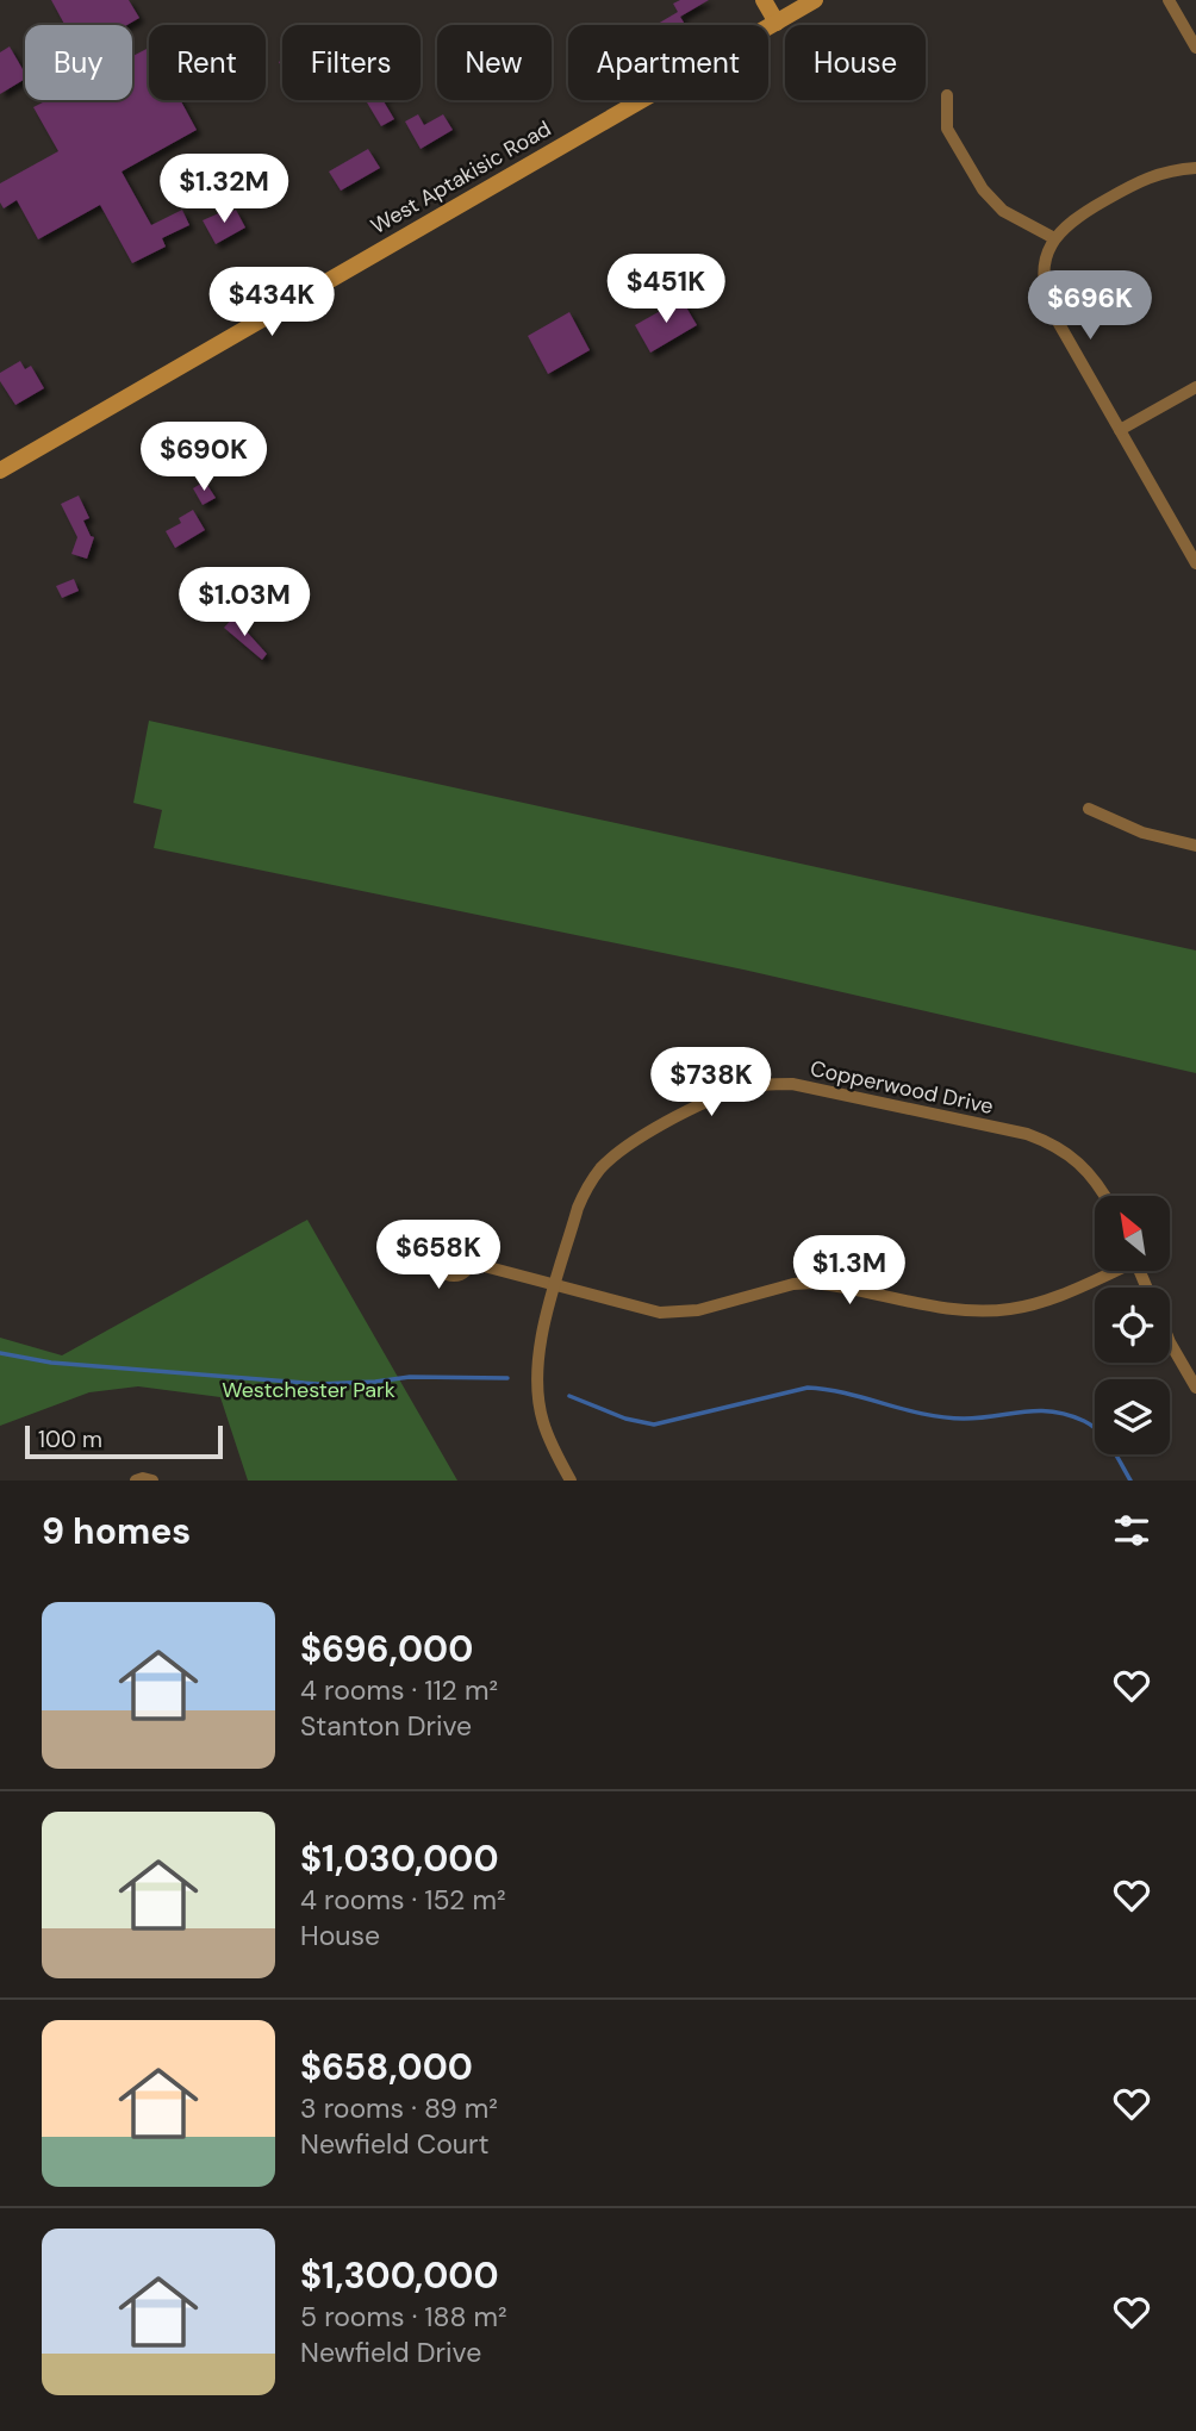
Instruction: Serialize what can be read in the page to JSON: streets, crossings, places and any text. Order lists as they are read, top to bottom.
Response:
{
  "streets": {
    "main road": ["West Aptakisic Road"],
    "street": ["Copperwood Drive"]
  },
  "parks": ["Westchester Park"],
  "scale_bar": "100 m",
  "north": "top left",
  "page": {
    "chip": [
      "Buy",
      "Rent",
      "Filters",
      "New",
      "Apartment",
      "House"
    ],
    "price": [
      "$1.32M",
      "$451K",
      "$434K",
      "$696K",
      "$690K",
      "$1.03M",
      "$738K",
      "$658K",
      "$1.3M"
    ],
    "scale": "100 m",
    "heading": "9 homes",
    "list": [
      {
        "name": "$696,000",
        "note": "4 rooms · 112 m² · Stanton Drive"
      },
      {
        "name": "$1,030,000",
        "note": "4 rooms · 152 m² · House"
      },
      {
        "name": "$658,000",
        "note": "3 rooms · 89 m² · Newfield Court"
      },
      {
        "name": "$1,300,000",
        "note": "5 rooms · 188 m² · Newfield Drive"
      }
    ]
  }
}
